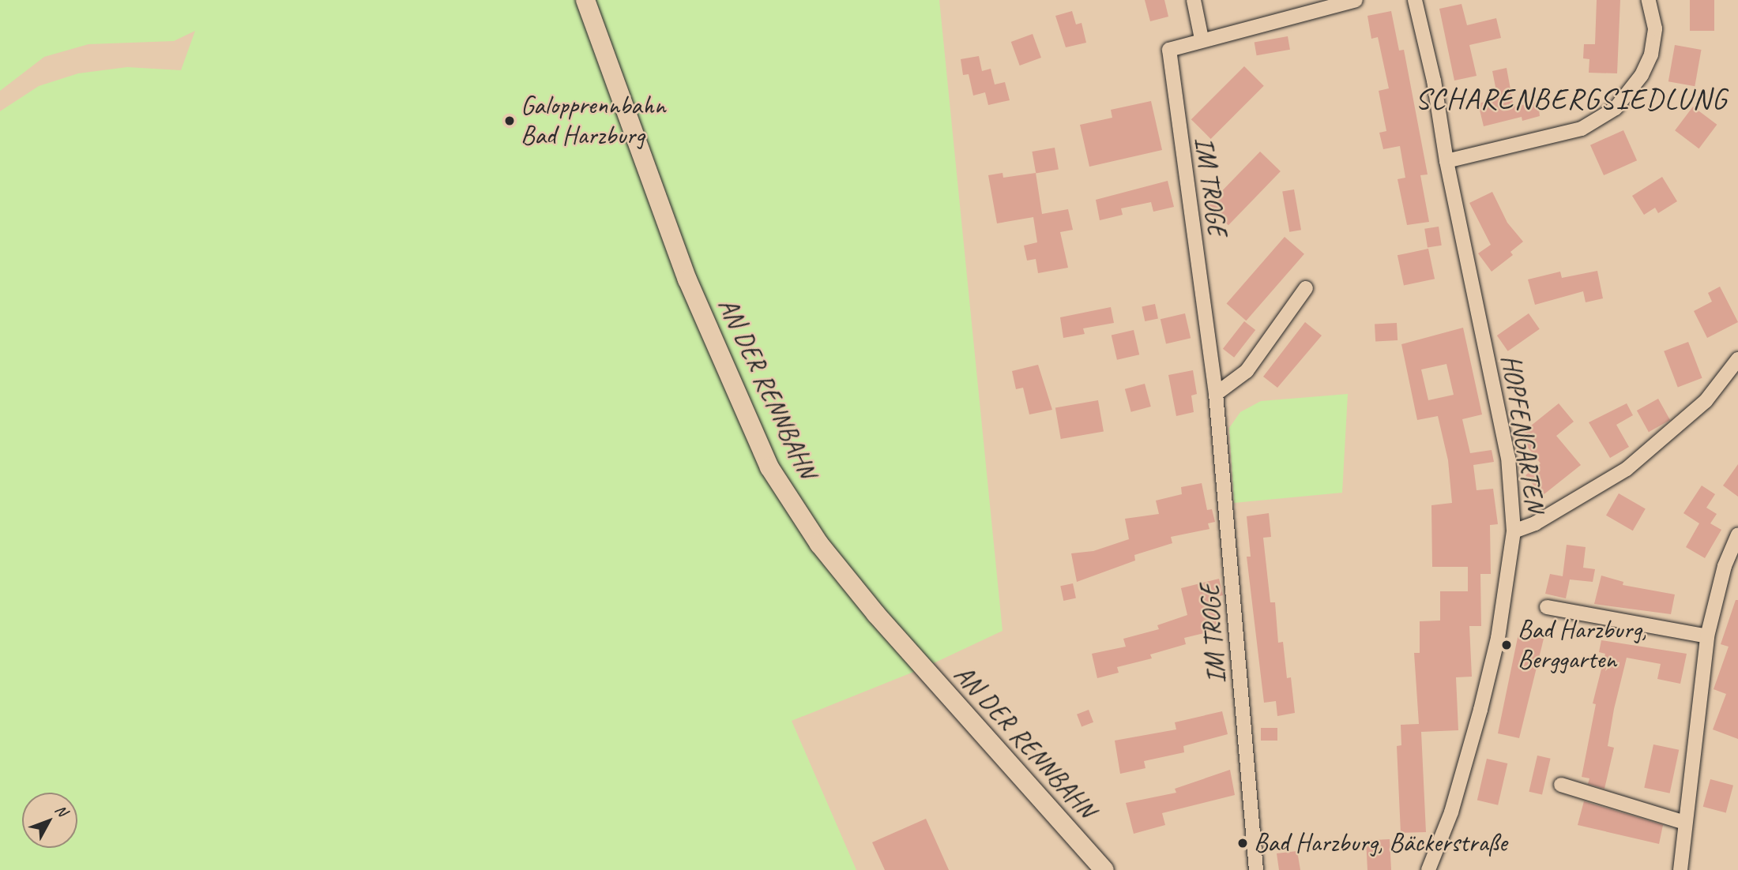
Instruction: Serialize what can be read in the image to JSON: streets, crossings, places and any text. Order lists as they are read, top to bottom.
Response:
{
  "streets": {
    "main road": ["AN DER RENNBAHN"],
    "street": ["IM TROGE", "HOPFENGARTEN"]
  },
  "districts": ["SCHARENBERGSIEDLUNG"],
  "places": ["Galopprennbahn Bad Harzburg", "Bad Harzburg, Berggarten", "Bad Harzburg, Bäckerstraße"],
  "north": "top right"
}
